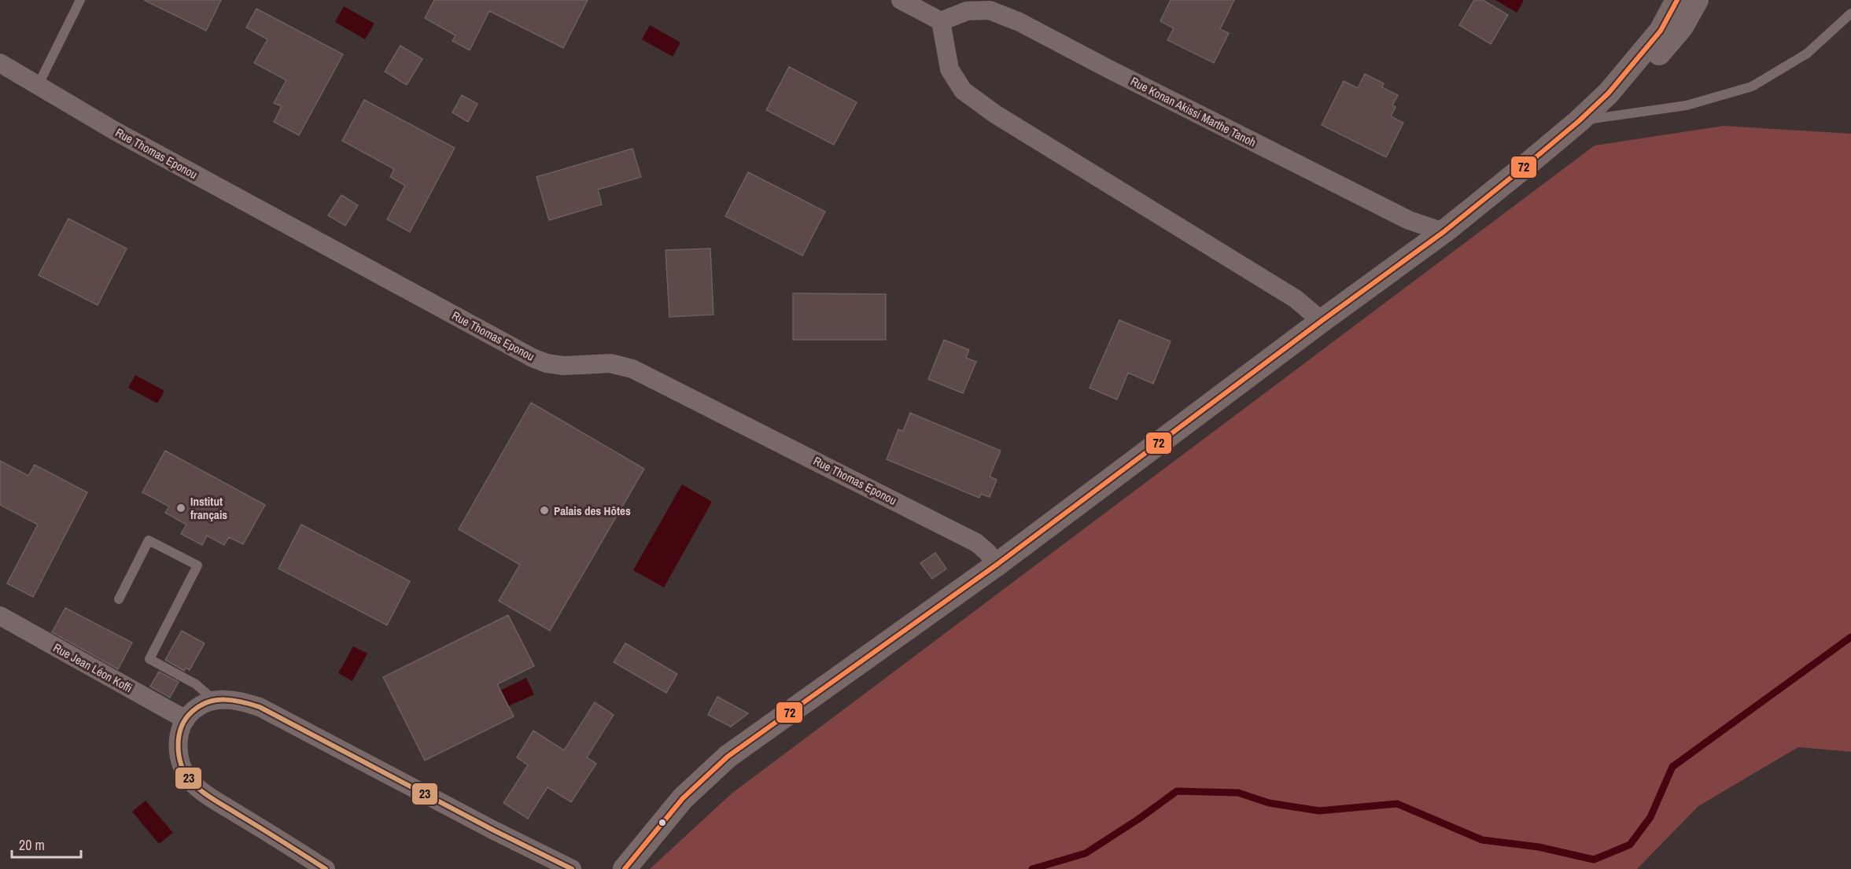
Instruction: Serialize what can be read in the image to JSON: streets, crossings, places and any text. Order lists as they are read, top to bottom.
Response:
{
  "streets": {
    "street": ["Rue Konan Akissi Marthe Tanoh", "Rue Thomas Eponou", "Rue Jean Léon Koffi"]
  },
  "places": ["Institut français", "Palais des Hôtes"],
  "lines": ["transit line 72", "transit line 23"],
  "scale_bar": "20 m"
}
